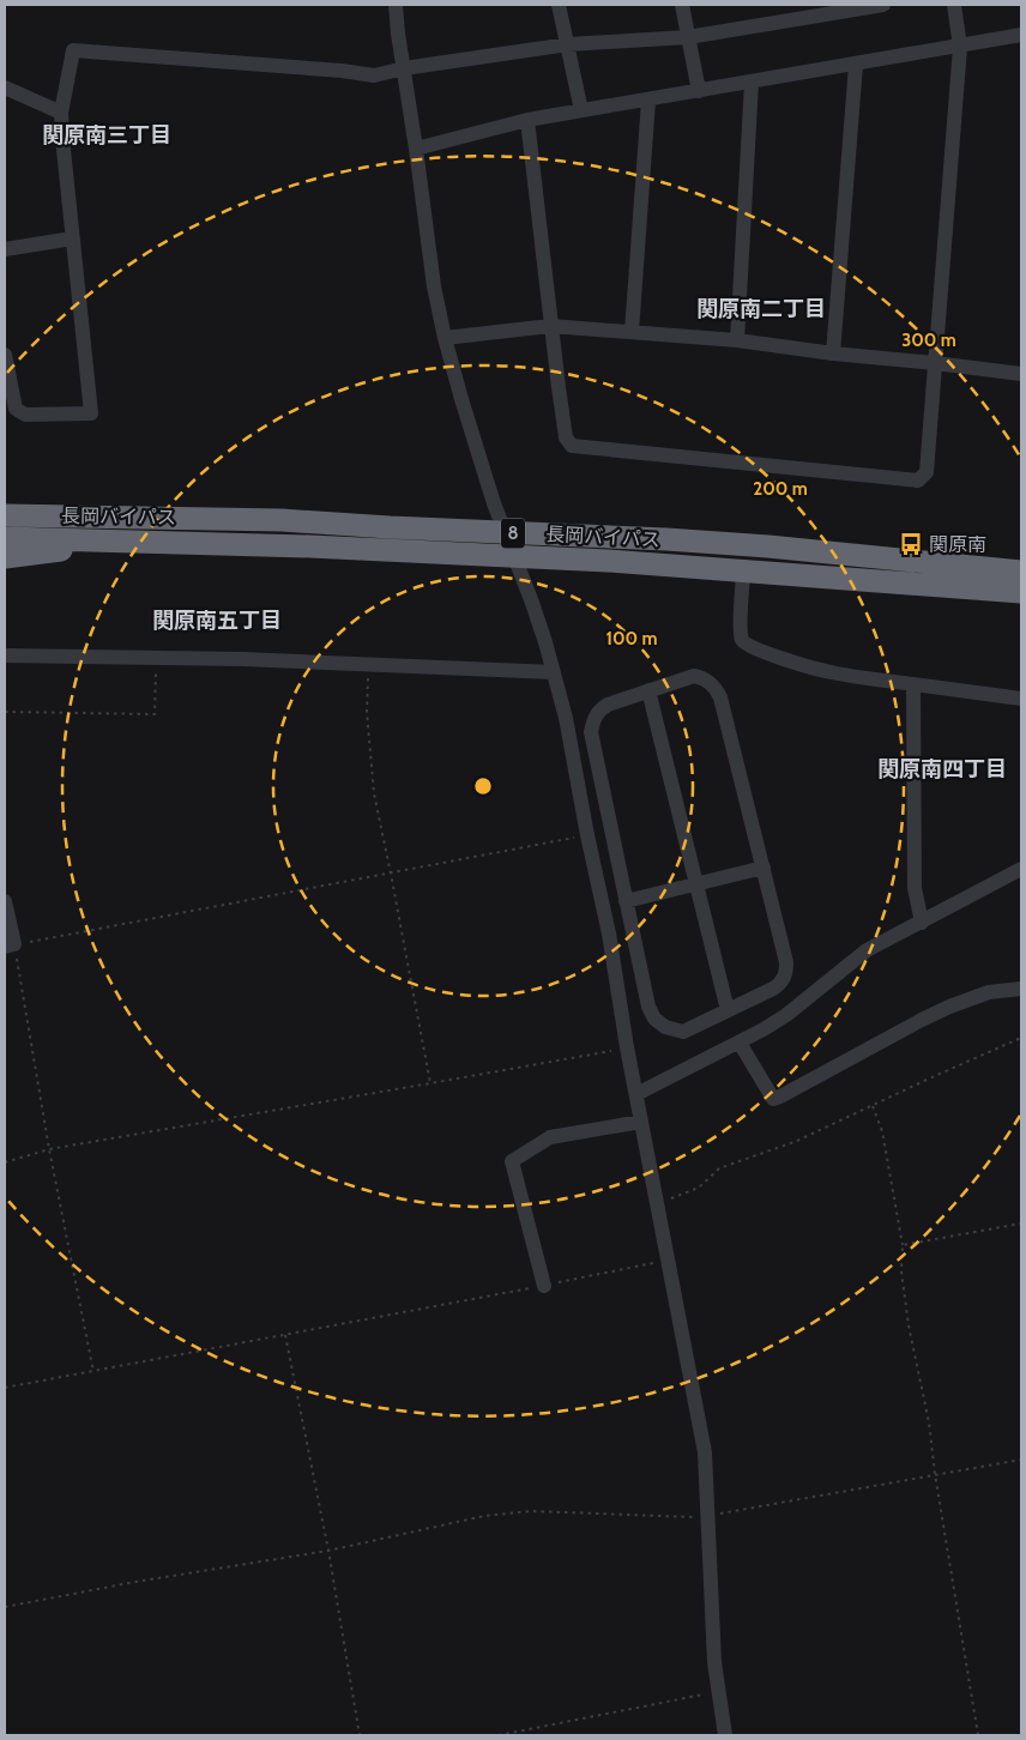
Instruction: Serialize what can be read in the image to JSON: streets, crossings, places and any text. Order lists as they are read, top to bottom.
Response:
{
  "streets": {
    "highway": ["長岡バイパス", "8"]
  },
  "districts": [
    "関原南三丁目",
    "関原南二丁目",
    "関原南五丁目",
    "関原南四丁目"
  ],
  "places": {
    "bus stop": ["関原南"]
  },
  "rings": ["300 m", "200 m", "100 m"]
}
